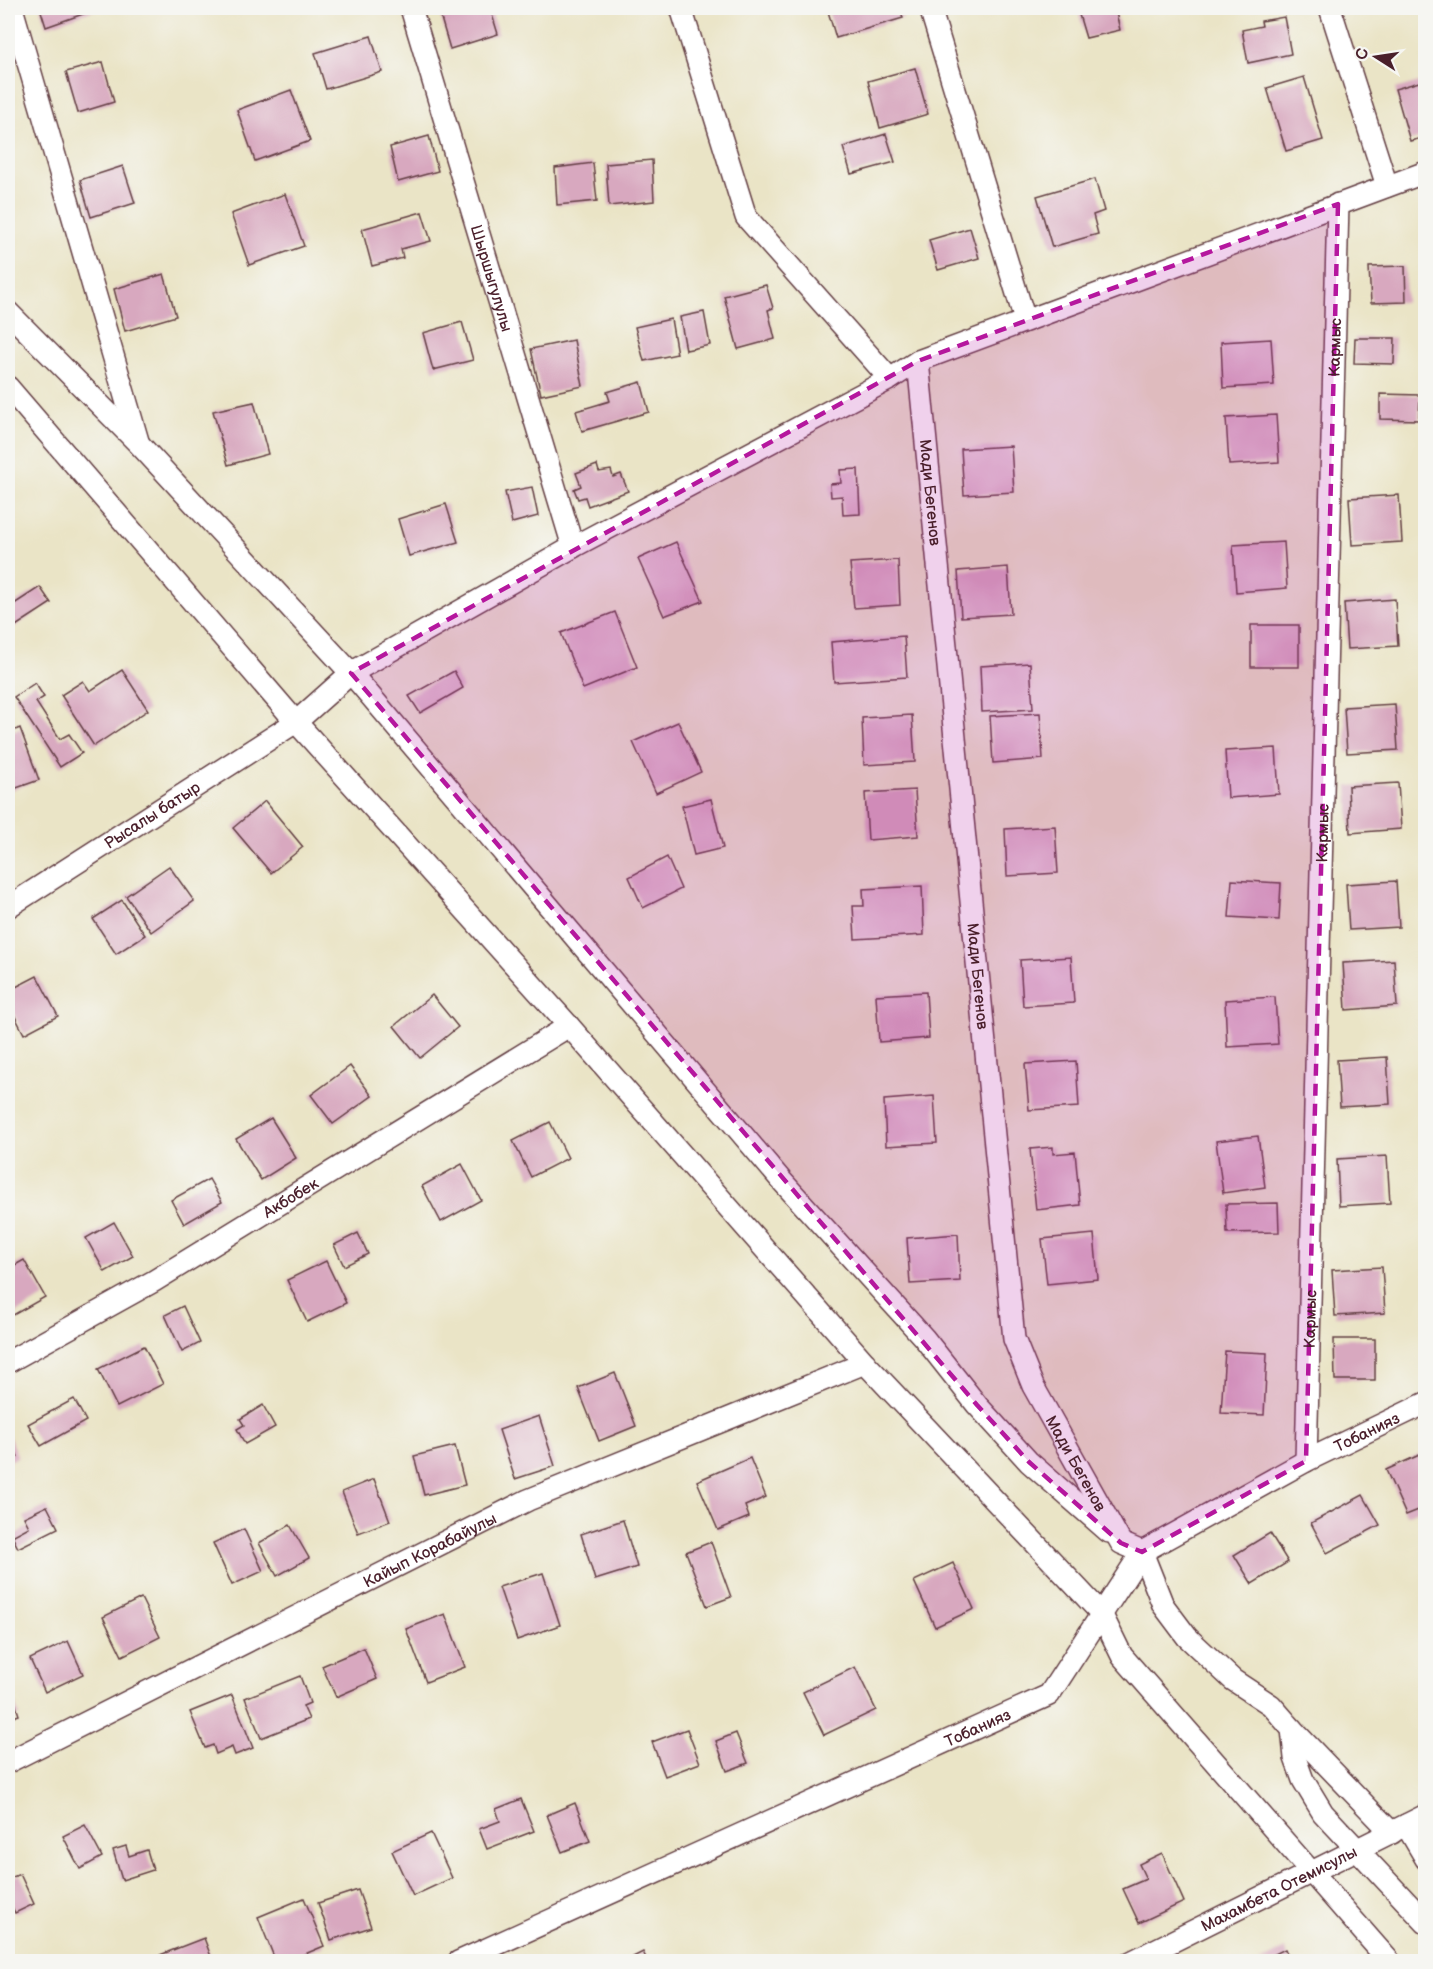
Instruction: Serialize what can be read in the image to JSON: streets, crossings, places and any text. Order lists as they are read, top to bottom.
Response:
{
  "streets": {
    "street": [
      "Шыршыгулулы",
      "Кармыс",
      "Мади Бегенов",
      "Рысалы батыр",
      "Акбобек",
      "Тобанияз",
      "Кайып Корабайулы",
      "Махамбета Отемисулы"
    ]
  },
  "crossings": [
    ["Шыршыгулулы", "Рысалы батыр"],
    ["Кармыс", "Рысалы батыр"],
    ["Кармыс", "Тобанияз"],
    ["Мади Бегенов", "Рысалы батыр"]
  ],
  "north": "left"
}
